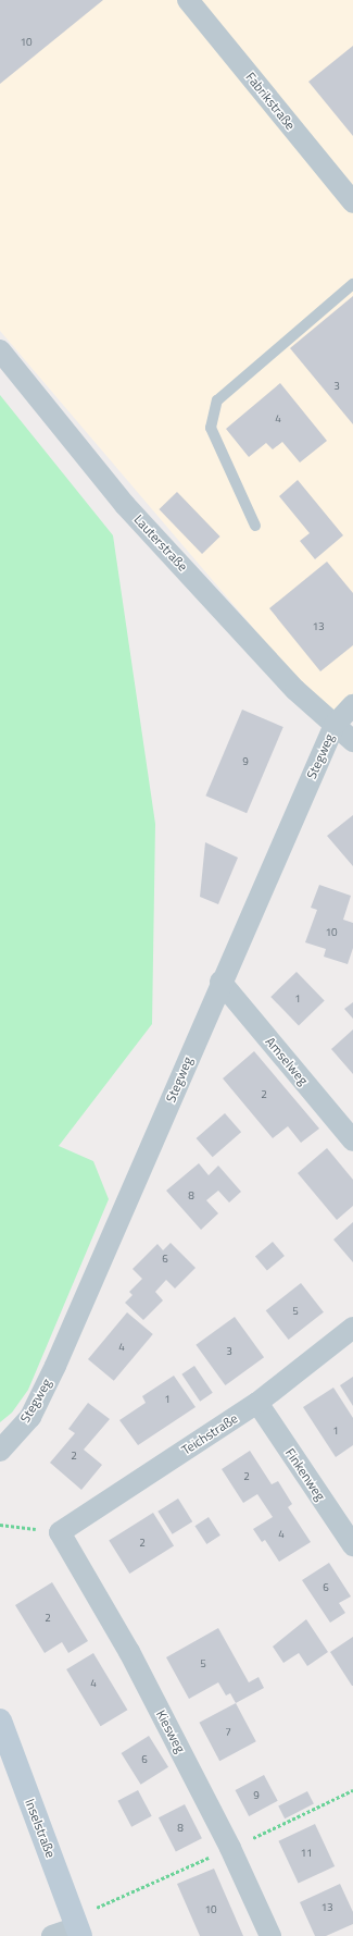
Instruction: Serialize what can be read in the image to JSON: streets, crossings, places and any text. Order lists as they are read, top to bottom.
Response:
{
  "streets": {
    "street": [
      "Fabrikstraße",
      "Lauterstraße",
      "Stegweg",
      "Amselweg",
      "Teichstraße",
      "Finkenweg",
      "Kiesweg",
      "Inselstraße"
    ]
  },
  "crossings": [
    ["Lauterstraße", "Stegweg"],
    ["Stegweg", "Amselweg"],
    ["Teichstraße", "Finkenweg"],
    ["Teichstraße", "Kiesweg"]
  ],
  "house_numbers": [
    "10",
    "3",
    "4",
    "13",
    "9",
    "10",
    "1",
    "2",
    "8",
    "6",
    "5",
    "4",
    "3",
    "1",
    "1",
    "2",
    "2",
    "4",
    "2",
    "6",
    "2",
    "5",
    "4",
    "7",
    "6",
    "9",
    "8",
    "11",
    "13",
    "10"
  ]
}
